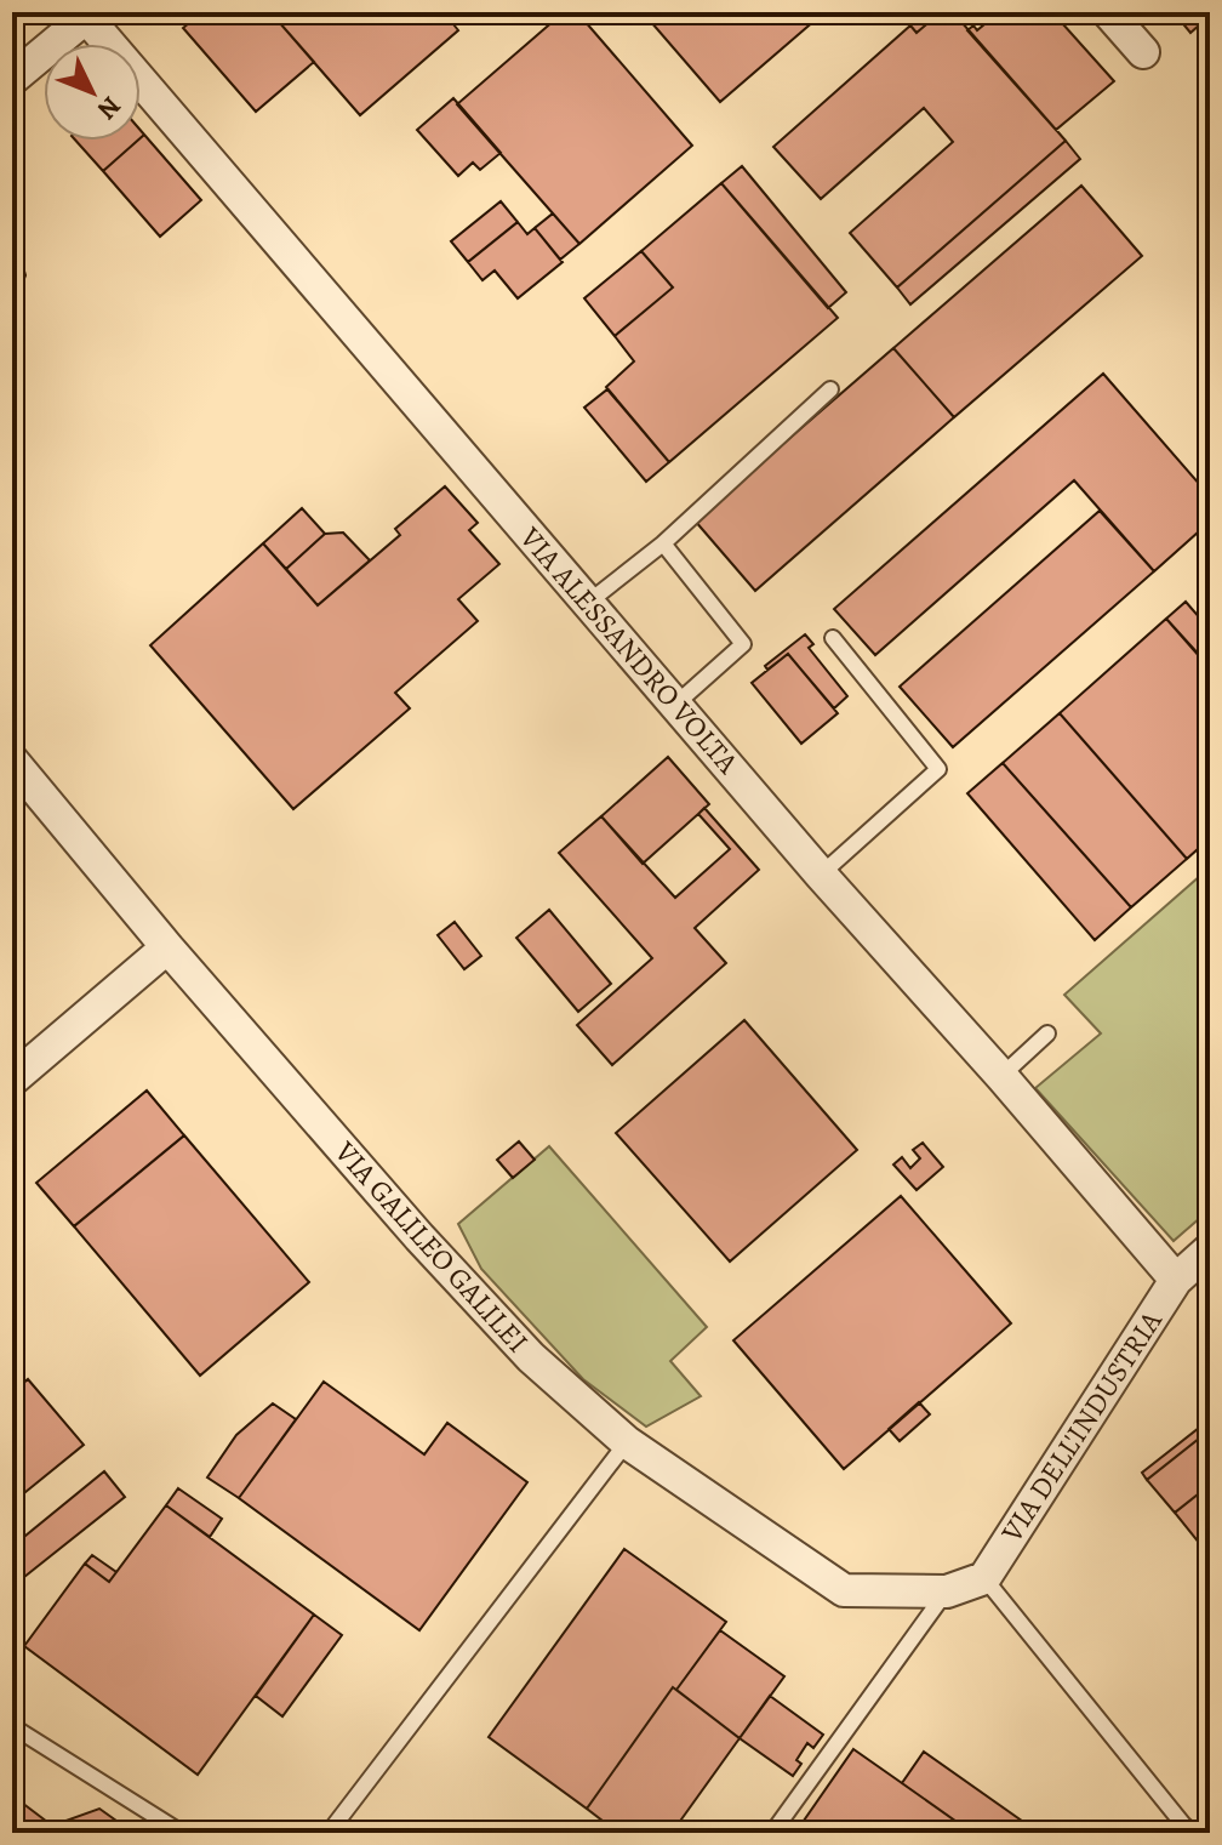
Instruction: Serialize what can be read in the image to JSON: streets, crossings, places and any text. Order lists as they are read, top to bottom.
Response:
{
  "streets": {
    "street": ["VIA ALESSANDRO VOLTA", "VIA GALILEO GALILEI", "VIA DELL'INDUSTRIA"]
  },
  "crossings": [
    ["VIA ALESSANDRO VOLTA", "VIA DELL'INDUSTRIA"]
  ],
  "north": "bottom right"
}
